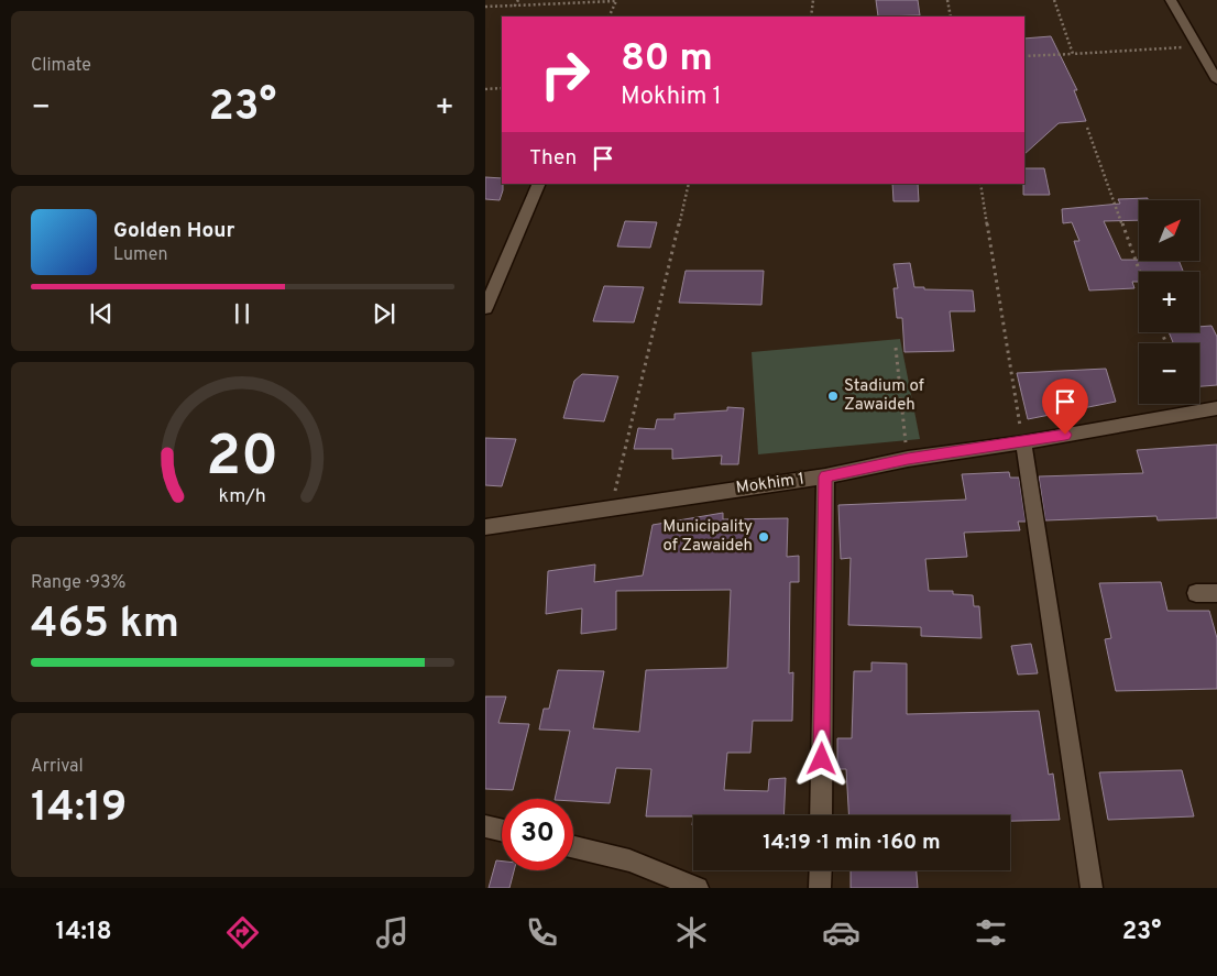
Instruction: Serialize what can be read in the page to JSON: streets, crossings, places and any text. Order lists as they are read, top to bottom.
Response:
{
  "streets": {
    "street": ["Mokhim 1"]
  },
  "places": ["Stadium of Zawaideh", "Municipality of Zawaideh"],
  "north": "top right",
  "page": {
    "tile": [
      "Climate",
      ["Range · 93%", "465 km"],
      ["Arrival", "14:19"]
    ],
    "turn": ["80 m", "Mokhim 1"],
    "heat": ["−", "23°", "+"],
    "then": "Then",
    "map_buttons": ["+", "−"],
    "song": ["Golden Hour", "Lumen"],
    "limit": "30",
    "trip": "14:19 · 1 min · 160 m",
    "tabs": ["14:18", "23°"],
    "gauge": ["20", "km/h"]
  }
}
